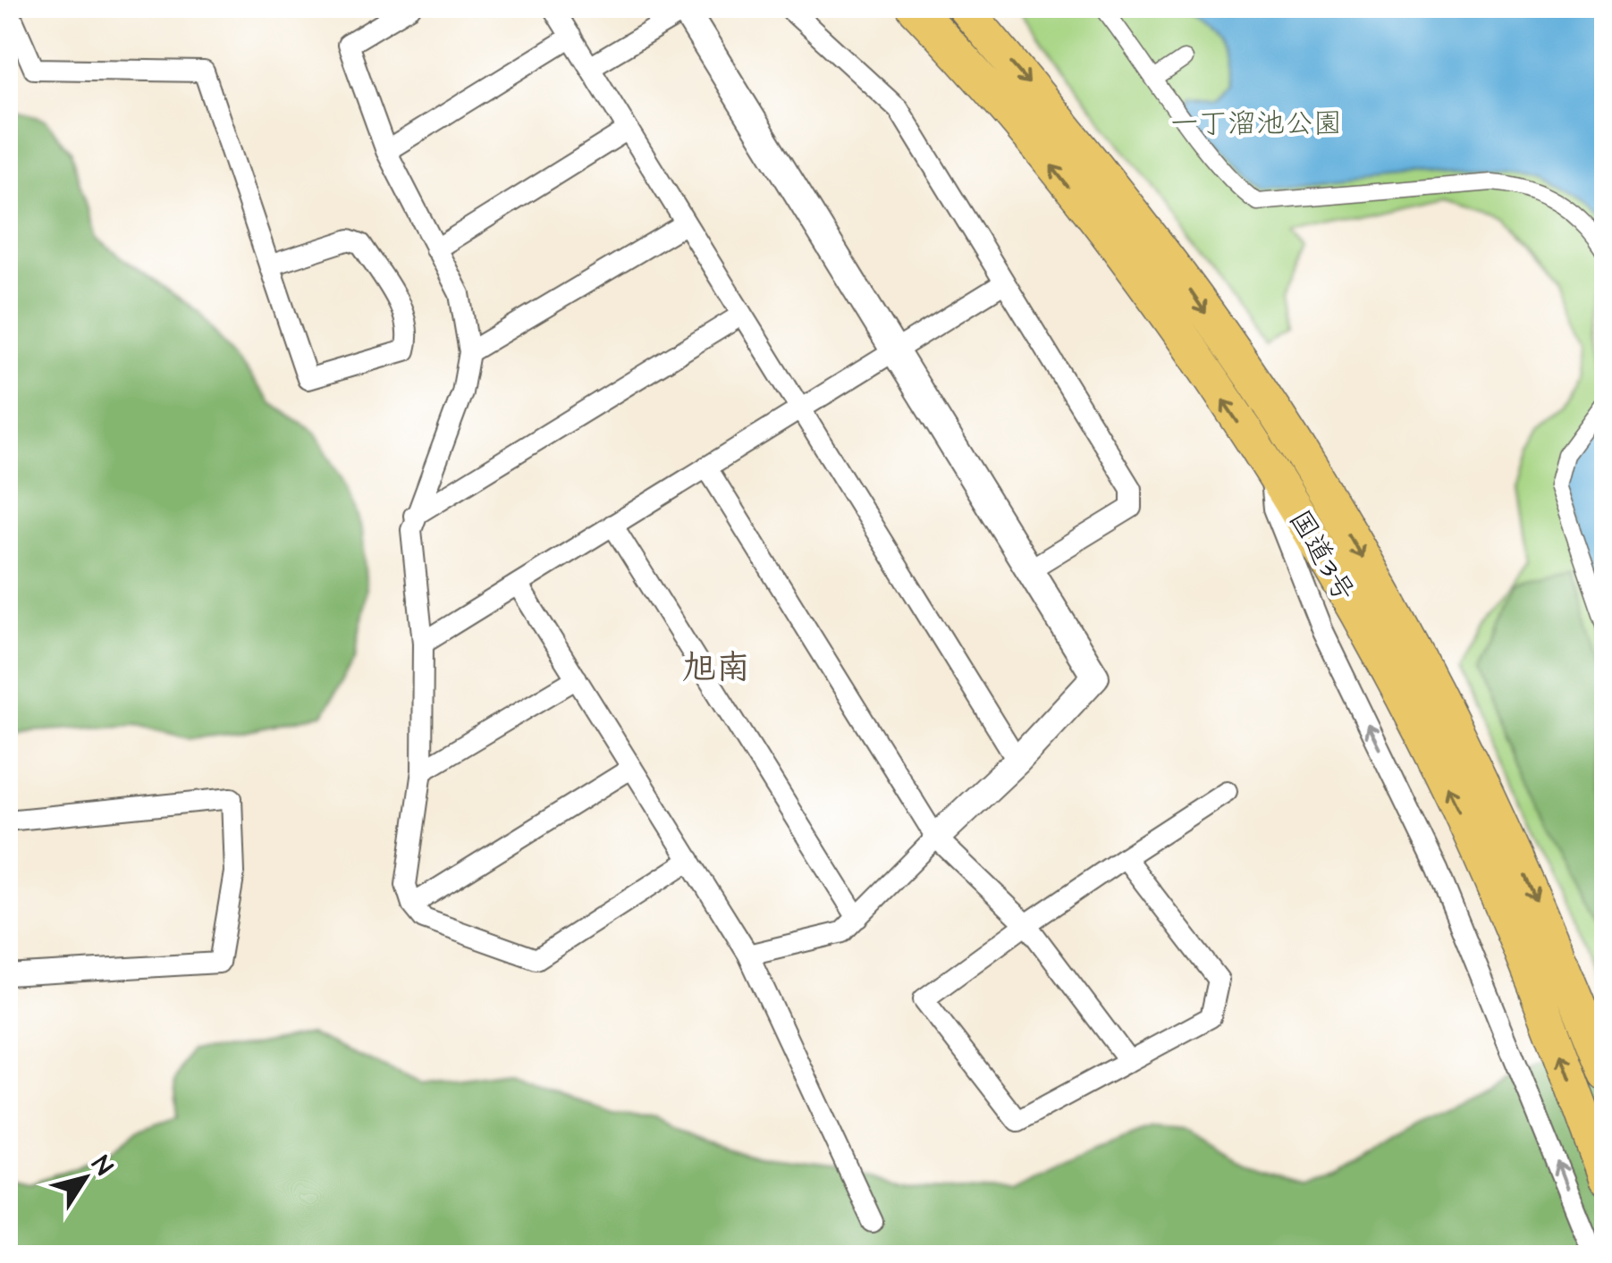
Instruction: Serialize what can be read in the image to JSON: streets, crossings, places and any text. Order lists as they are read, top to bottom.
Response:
{
  "streets": {
    "highway": ["国道3号"]
  },
  "districts": ["旭南"],
  "parks": ["一丁溜池公園"],
  "north": "top right"
}
